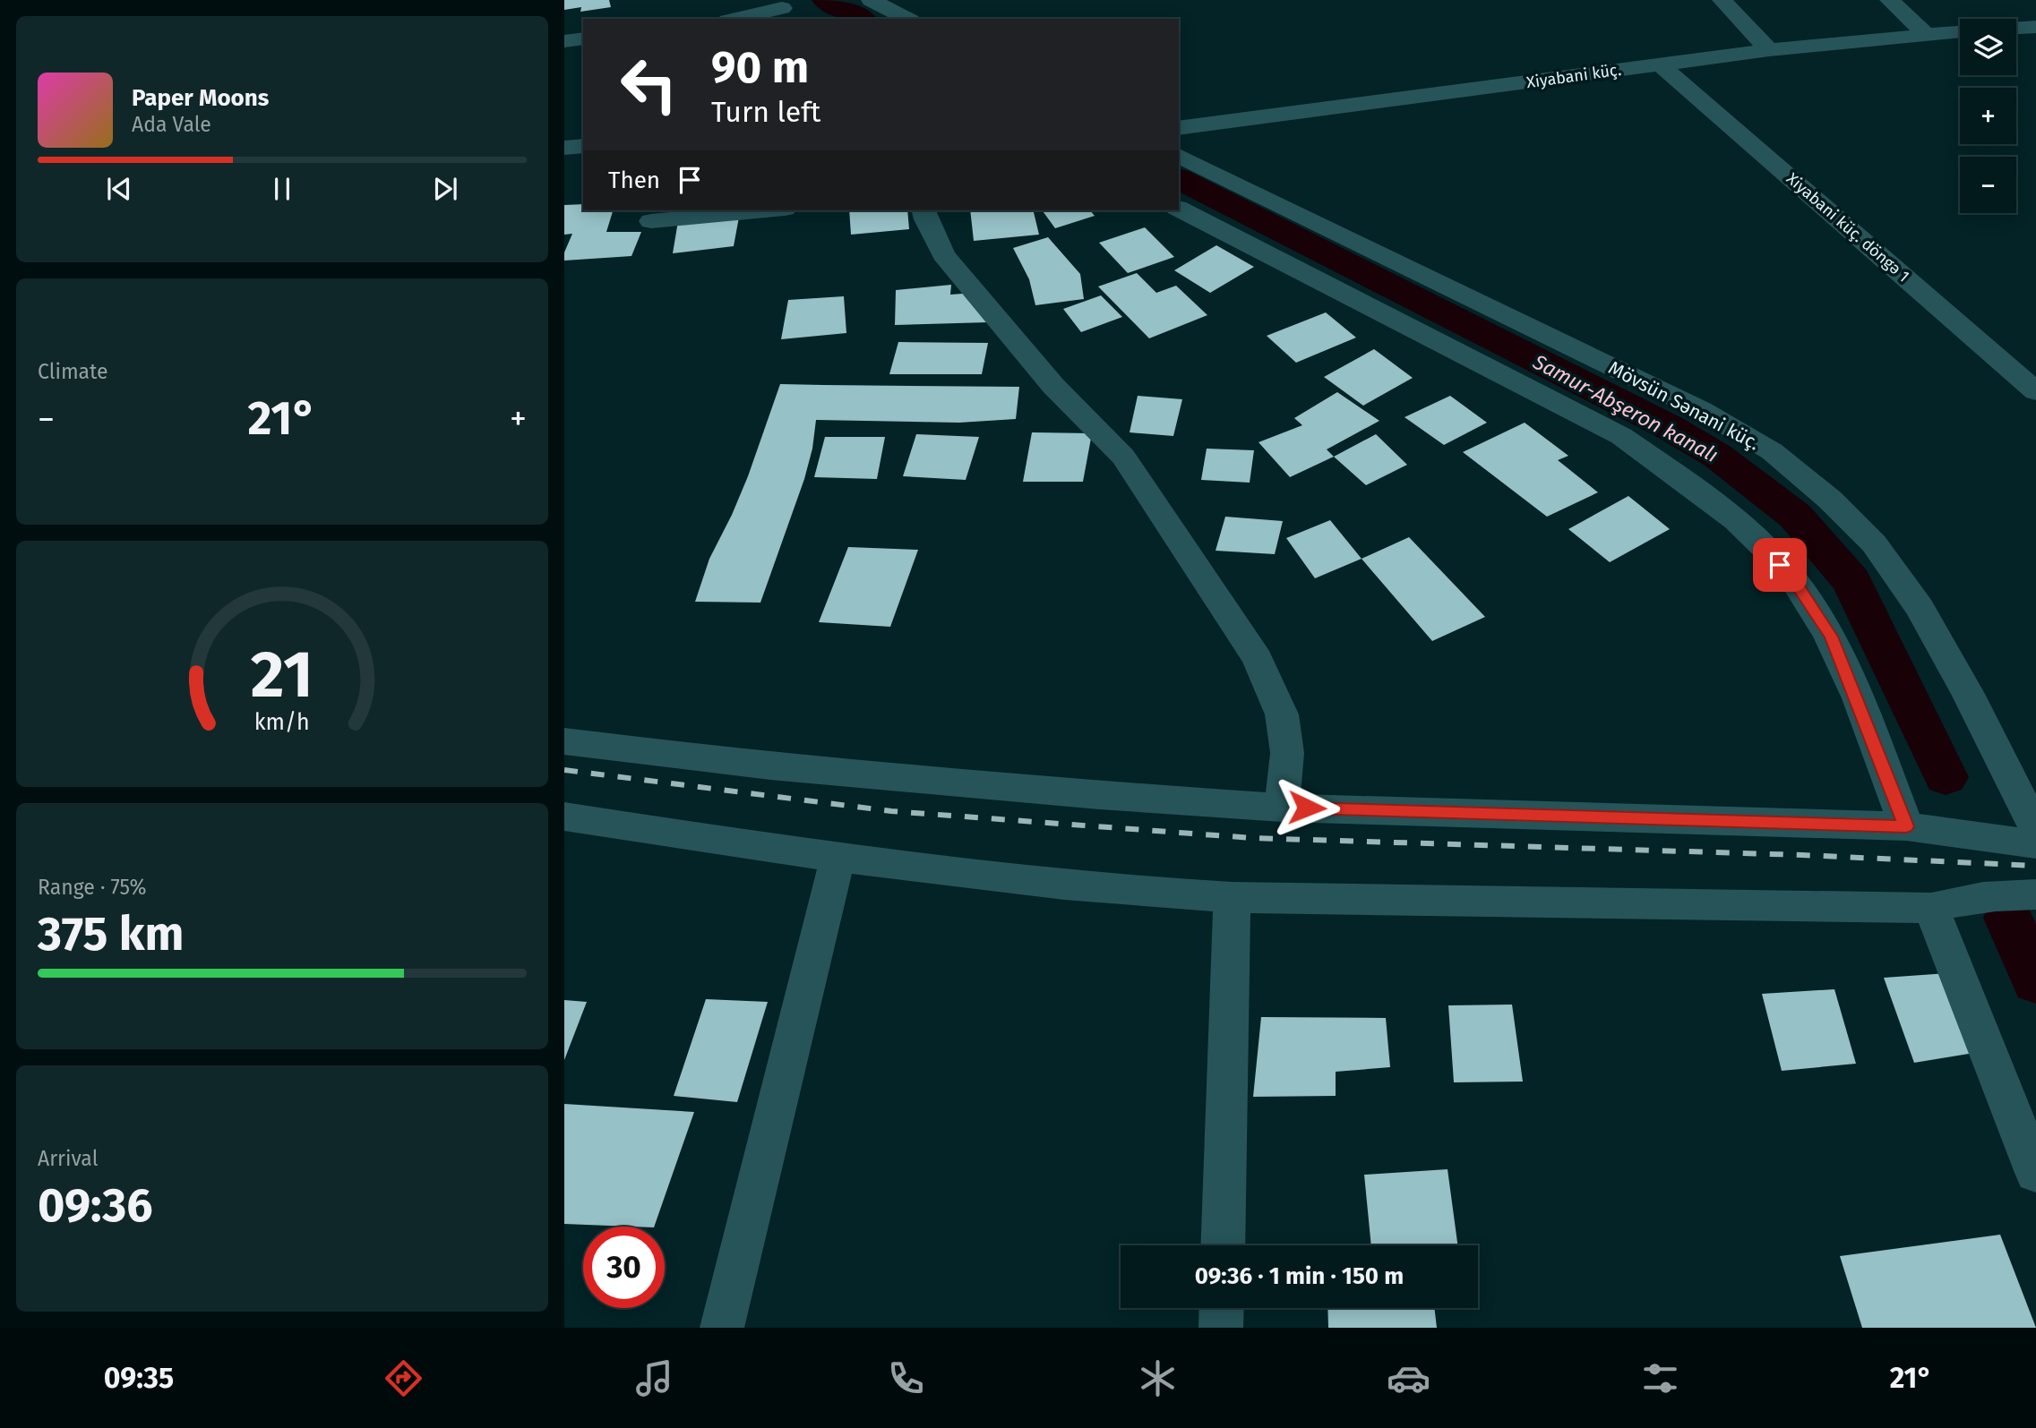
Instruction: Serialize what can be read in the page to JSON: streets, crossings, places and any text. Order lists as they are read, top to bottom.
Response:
{
  "streets": {
    "street": ["Xiyabani küç.", "Xiyabani küç. döngə 1", "Mövsün Sənani küç."]
  },
  "crossings": [
    ["Xiyabani küç.", "Xiyabani küç. döngə 1"]
  ],
  "water": ["Samur-Abşeron kanalı"],
  "page": {
    "map_buttons": ["+", "−"],
    "turn": ["90 m", "Turn left"],
    "song": ["Paper Moons", "Ada Vale"],
    "then": "Then",
    "tile": [
      "Climate",
      ["Range · 75%", "375 km"],
      ["Arrival", "09:36"]
    ],
    "heat": ["−", "21°", "+"],
    "limit": "30",
    "trip": "09:36 · 1 min · 150 m",
    "tabs": ["09:35", "21°"],
    "gauge": ["21", "km/h"]
  }
}
